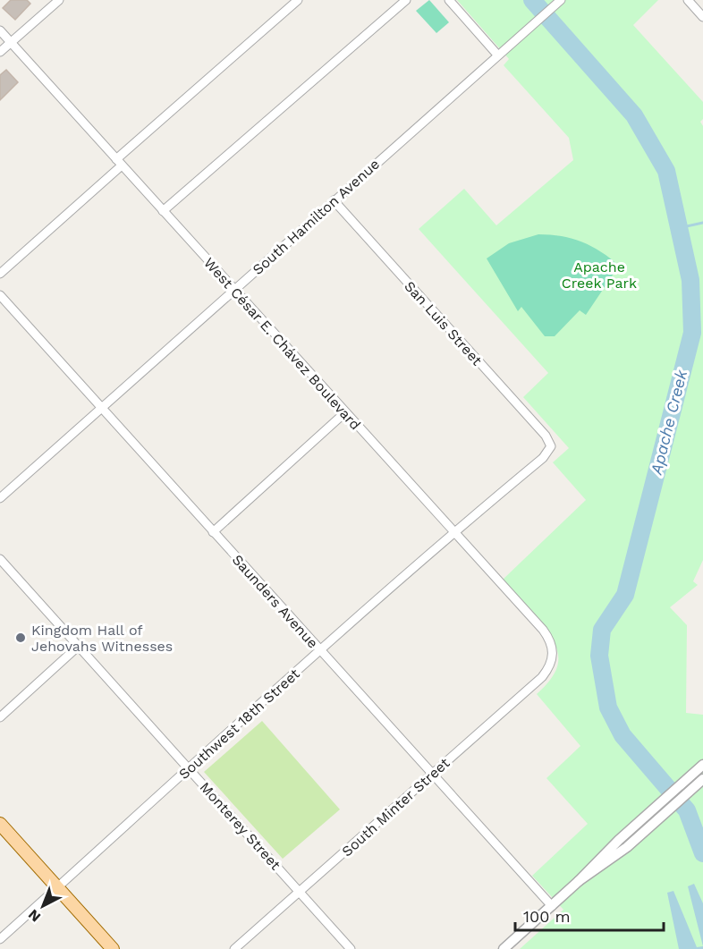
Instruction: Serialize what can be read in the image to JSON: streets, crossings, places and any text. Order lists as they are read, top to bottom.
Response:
{
  "streets": {
    "street": [
      "South Hamilton Avenue",
      "San Luis Street",
      "West César E. Chávez Boulevard",
      "Saunders Avenue",
      "Southwest 18th Street",
      "South Minter Street",
      "Monterey Street"
    ]
  },
  "crossings": [
    ["South Hamilton Avenue", "San Luis Street"],
    ["South Hamilton Avenue", "West César E. Chávez Boulevard"],
    ["South Hamilton Avenue", "Saunders Avenue"],
    ["San Luis Street", "Southwest 18th Street"],
    ["West César E. Chávez Boulevard", "Southwest 18th Street"],
    ["West César E. Chávez Boulevard", "South Minter Street"],
    ["Saunders Avenue", "Southwest 18th Street"],
    ["Saunders Avenue", "South Minter Street"],
    ["Southwest 18th Street", "Monterey Street"],
    ["South Minter Street", "Monterey Street"]
  ],
  "water": ["Apache Creek"],
  "parks": ["Apache Creek Park"],
  "places": ["Kingdom Hall of Jehovahs Witnesses"],
  "scale_bar": "100 m",
  "north": "bottom left"
}
